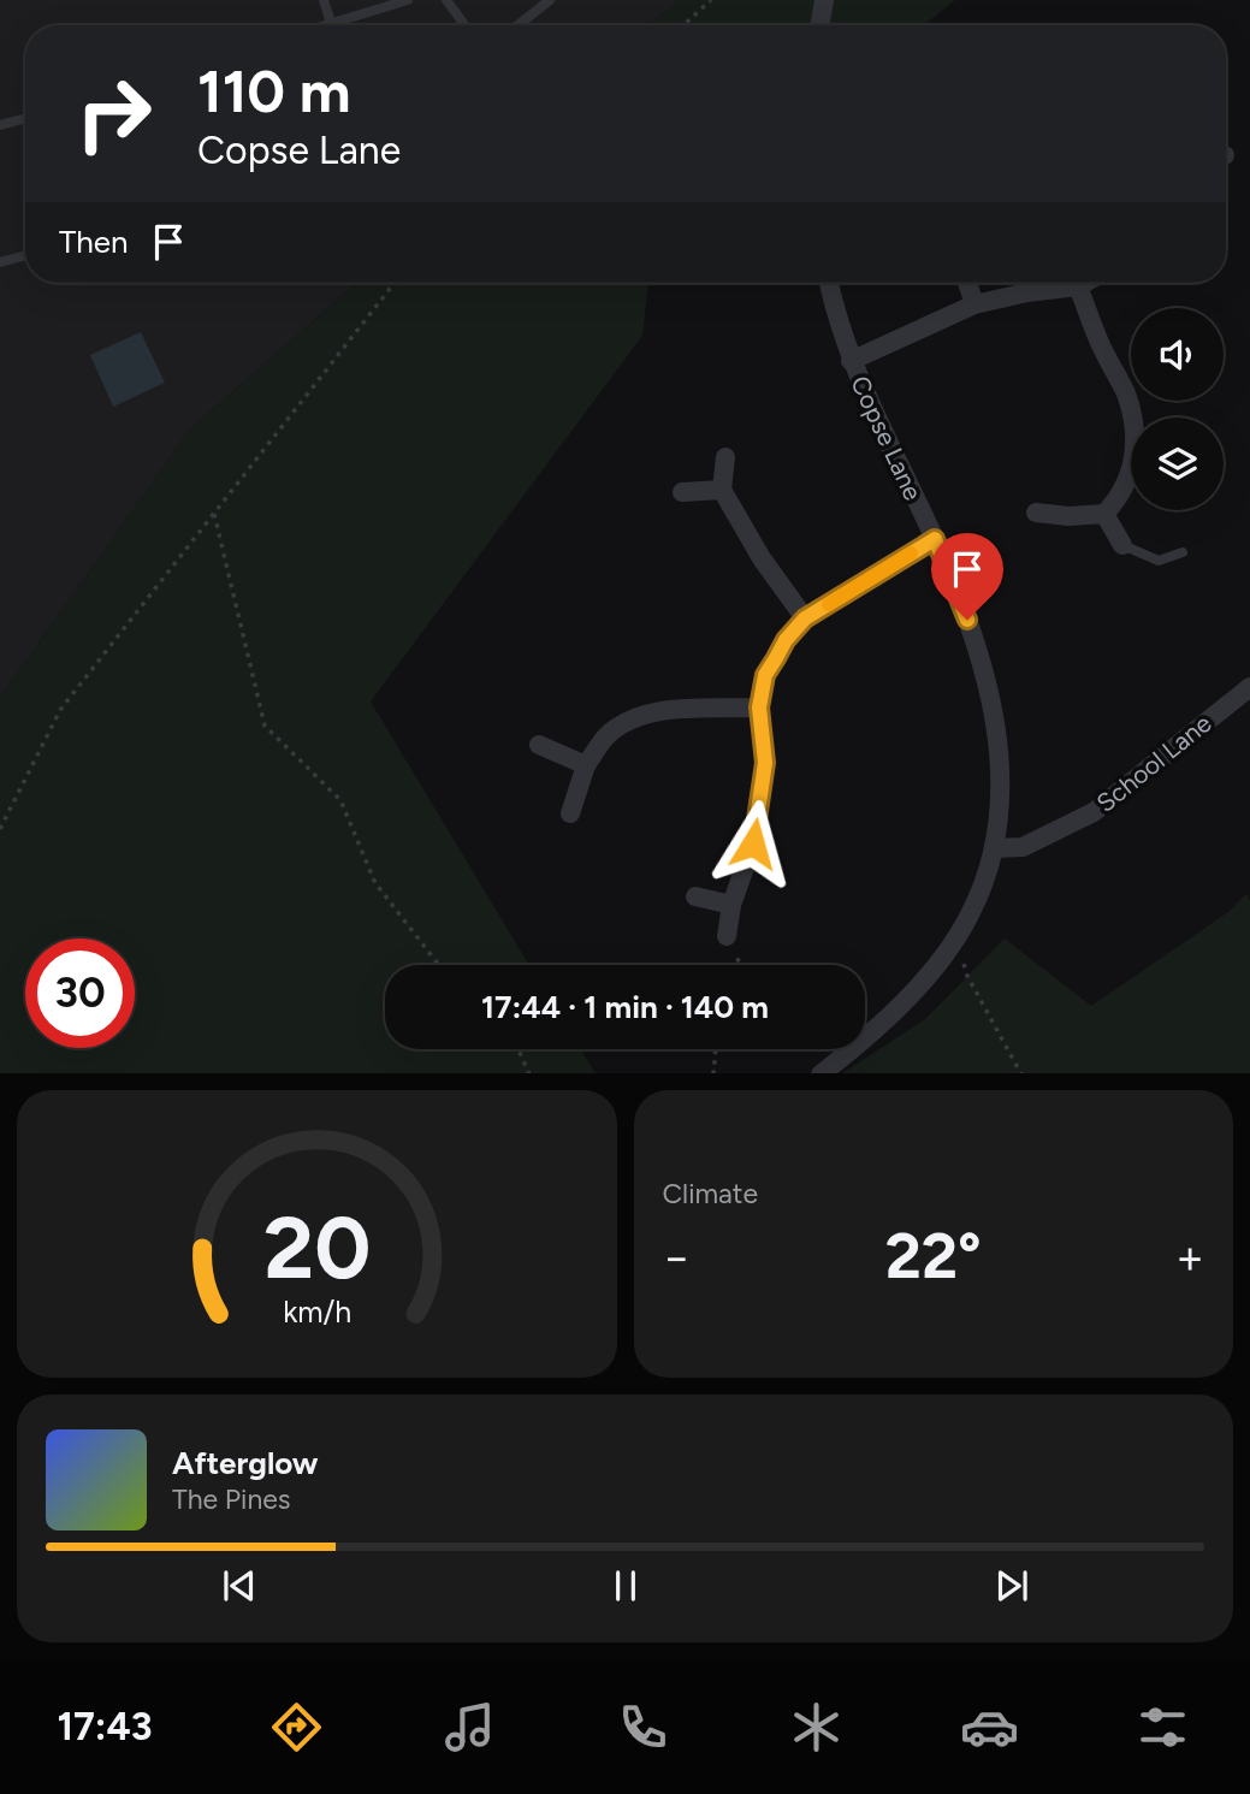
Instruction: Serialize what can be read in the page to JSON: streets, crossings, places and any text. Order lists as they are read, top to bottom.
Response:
{
  "streets": {
    "street": ["Copse Lane", "School Lane"]
  },
  "crossings": [
    ["Copse Lane", "School Lane"]
  ],
  "page": {
    "turn": ["110 m", "Copse Lane"],
    "then": "Then",
    "limit": "30",
    "trip": "17:44 · 1 min · 140 m",
    "tile": "Climate",
    "heat": ["−", "22°", "+"],
    "song": ["Afterglow", "The Pines"],
    "tabs": "17:43",
    "gauge": ["20", "km/h"]
  }
}
